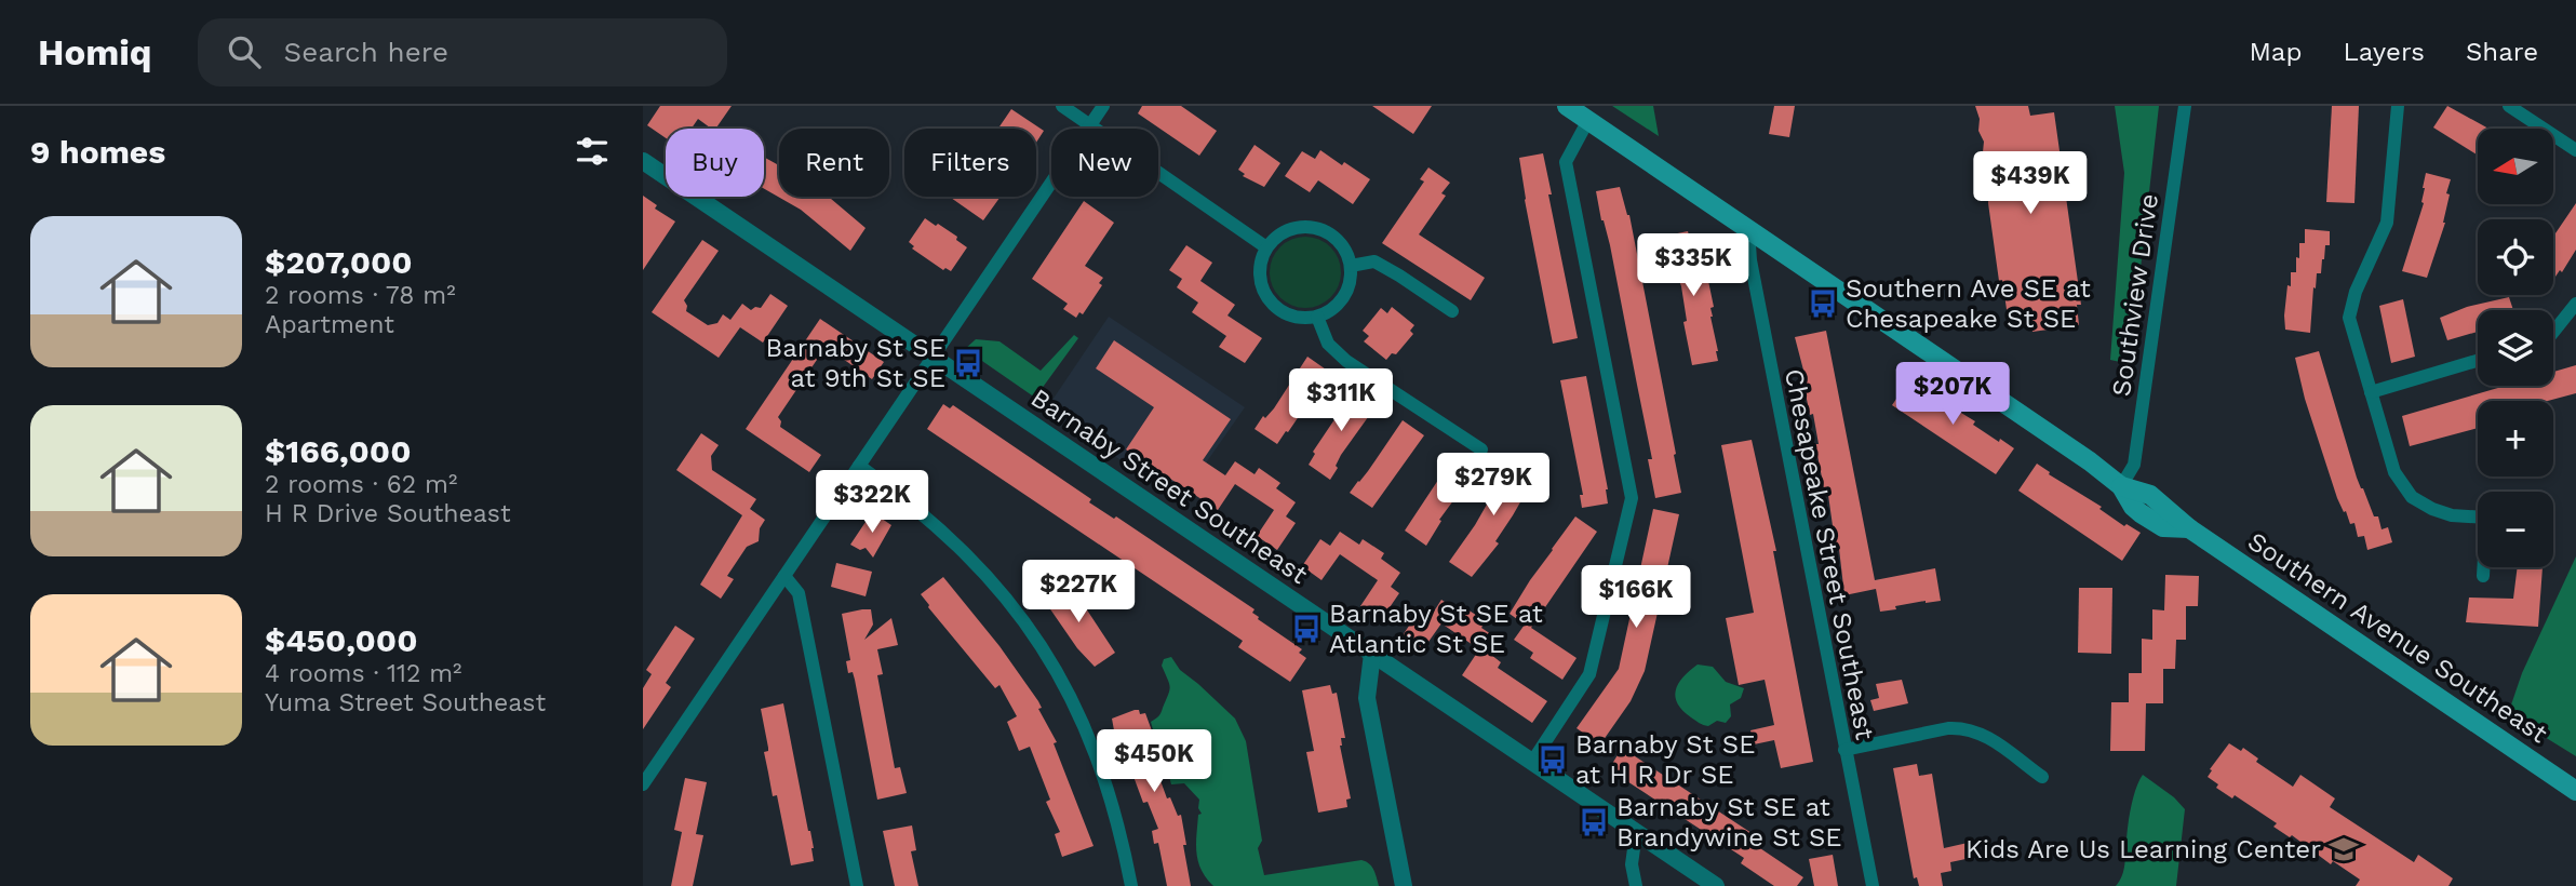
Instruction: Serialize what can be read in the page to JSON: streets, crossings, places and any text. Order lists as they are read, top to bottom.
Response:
{
  "streets": {
    "main road": ["Southern Avenue Southeast"],
    "street": ["Southview Drive", "Barnaby Street Southeast", "Chesapeake Street Southeast"]
  },
  "crossings": [
    ["Southview Drive", "Southern Avenue Southeast"],
    ["Chesapeake Street Southeast", "Southern Avenue Southeast"]
  ],
  "places": {
    "bus stop": [
      "Southern Ave SE at Chesapeake St SE",
      "Barnaby St SE at 9th St SE",
      "Barnaby St SE at Atlantic St SE",
      "Barnaby St SE at H R Dr SE",
      "Barnaby St SE at Brandywine St SE"
    ],
    "school or university": ["Kids Are Us Learning Center"]
  },
  "north": "left",
  "page": {
    "header": "Homiq",
    "search": "Search here",
    "nav": ["Map", "Layers", "Share"],
    "heading": "9 homes",
    "map_buttons": ["+", "−"],
    "chip": [
      "Buy",
      "Rent",
      "Filters",
      "New"
    ],
    "price": [
      "$439K",
      "$335K",
      "$207K",
      "$311K",
      "$279K",
      "$322K",
      "$227K",
      "$166K",
      "$450K"
    ],
    "list": [
      {
        "name": "$207,000",
        "note": "2 rooms · 78 m² · Apartment"
      },
      {
        "name": "$166,000",
        "note": "2 rooms · 62 m² · H R Drive Southeast"
      },
      {
        "name": "$450,000",
        "note": "4 rooms · 112 m² · Yuma Street Southeast"
      }
    ]
  }
}
